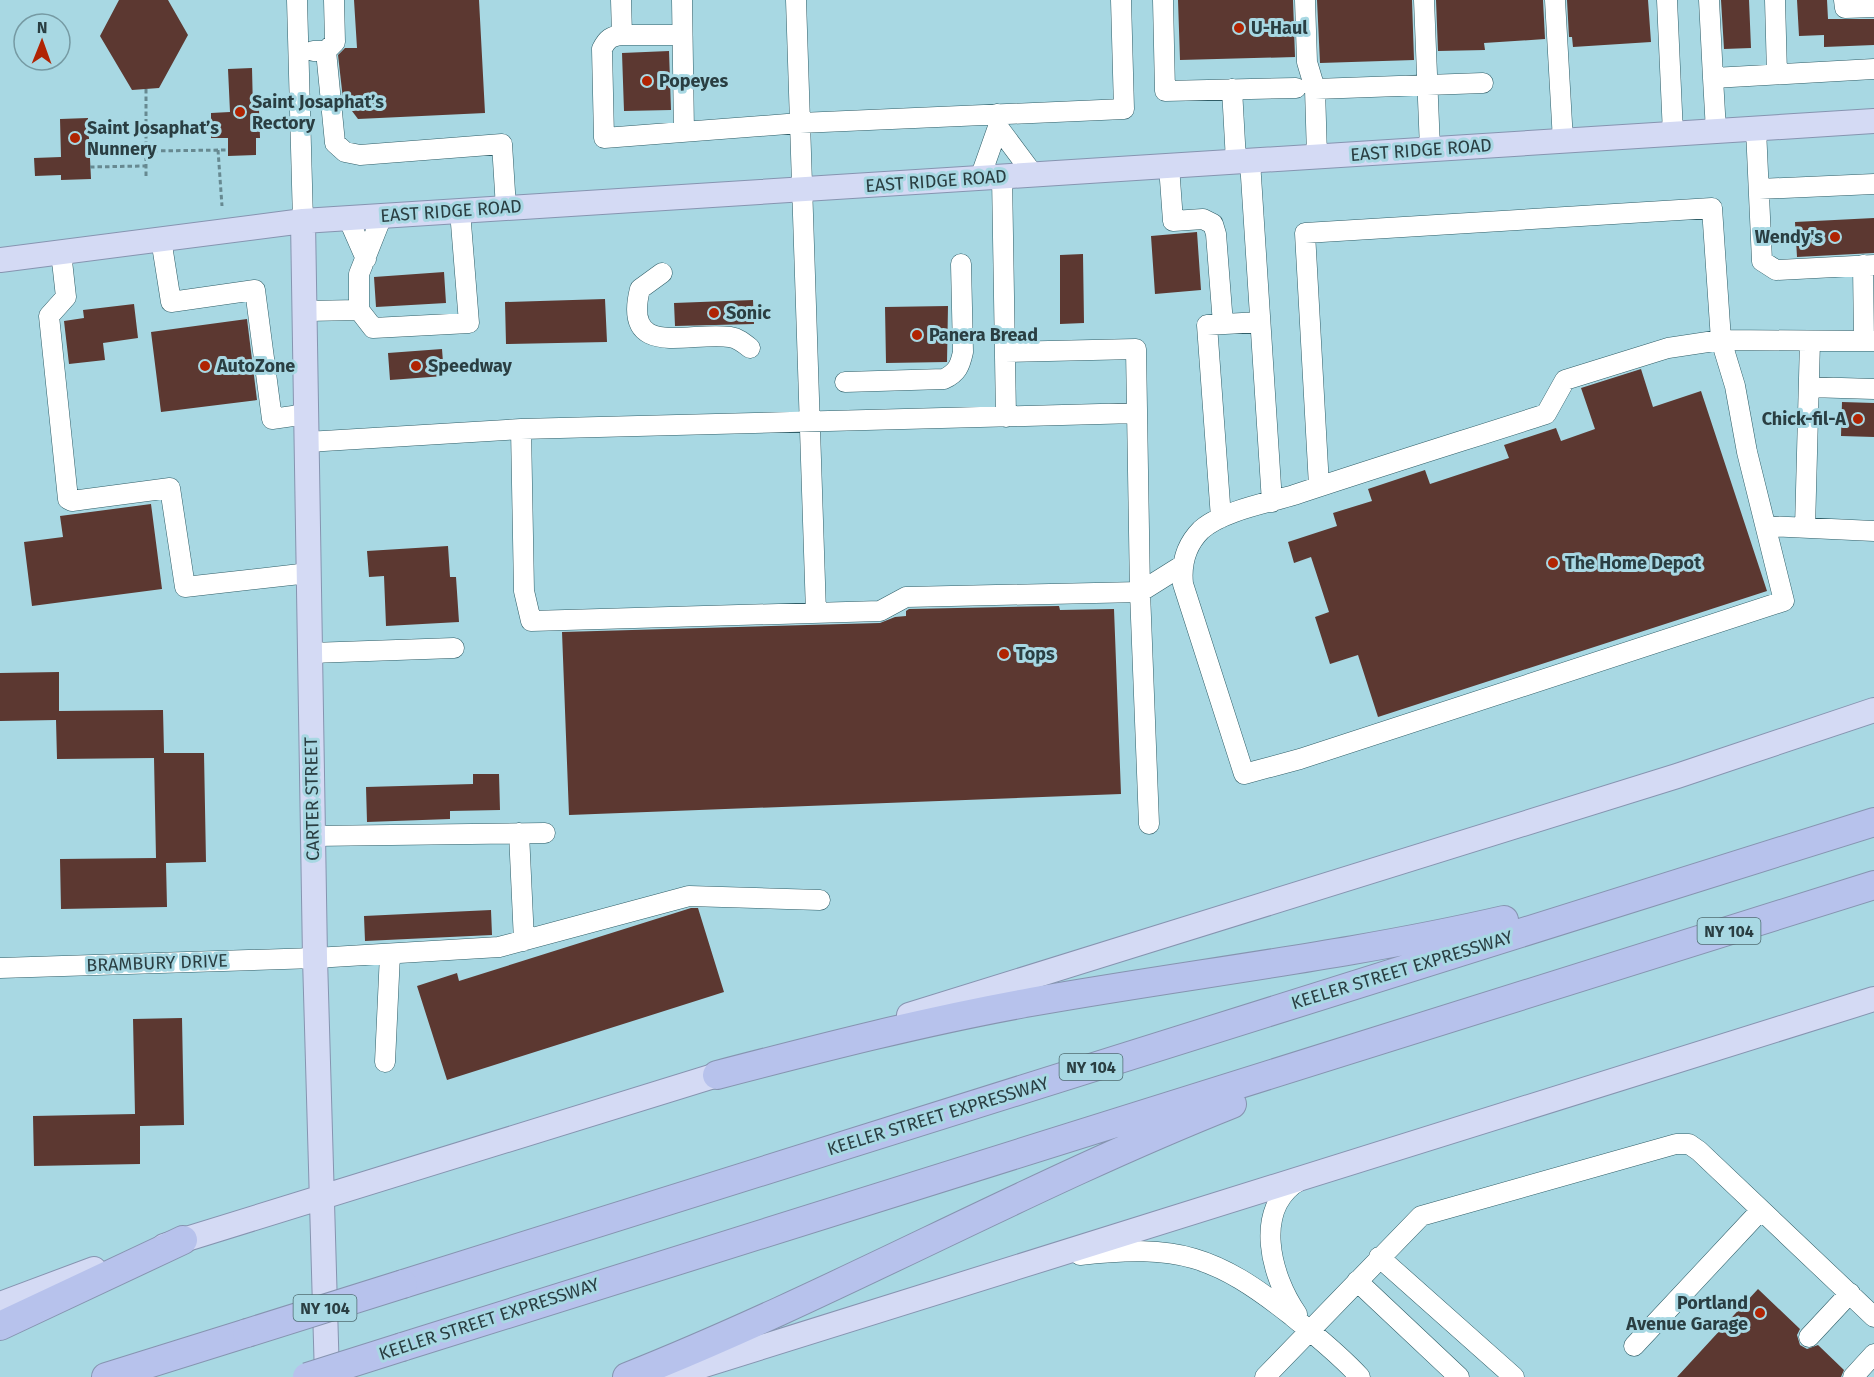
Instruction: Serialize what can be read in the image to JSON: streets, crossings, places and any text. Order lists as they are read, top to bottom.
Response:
{
  "streets": {
    "highway": ["NY 104", "KEELER STREET EXPRESSWAY"],
    "main road": ["EAST RIDGE ROAD", "CARTER STREET"],
    "street": ["BRAMBURY DRIVE"]
  },
  "crossings": [
    ["EAST RIDGE ROAD", "CARTER STREET"],
    ["CARTER STREET", "BRAMBURY DRIVE"]
  ],
  "places": [
    "U-Haul",
    "Popeyes",
    "Saint Josaphat’s Rectory",
    "Saint Josaphat’s Nunnery",
    "Wendy's",
    "Sonic",
    "Panera Bread",
    "AutoZone",
    "Speedway",
    "Chick-fil-A",
    "The Home Depot",
    "Tops",
    "Portland Avenue Garage"
  ],
  "north": "top"
}
